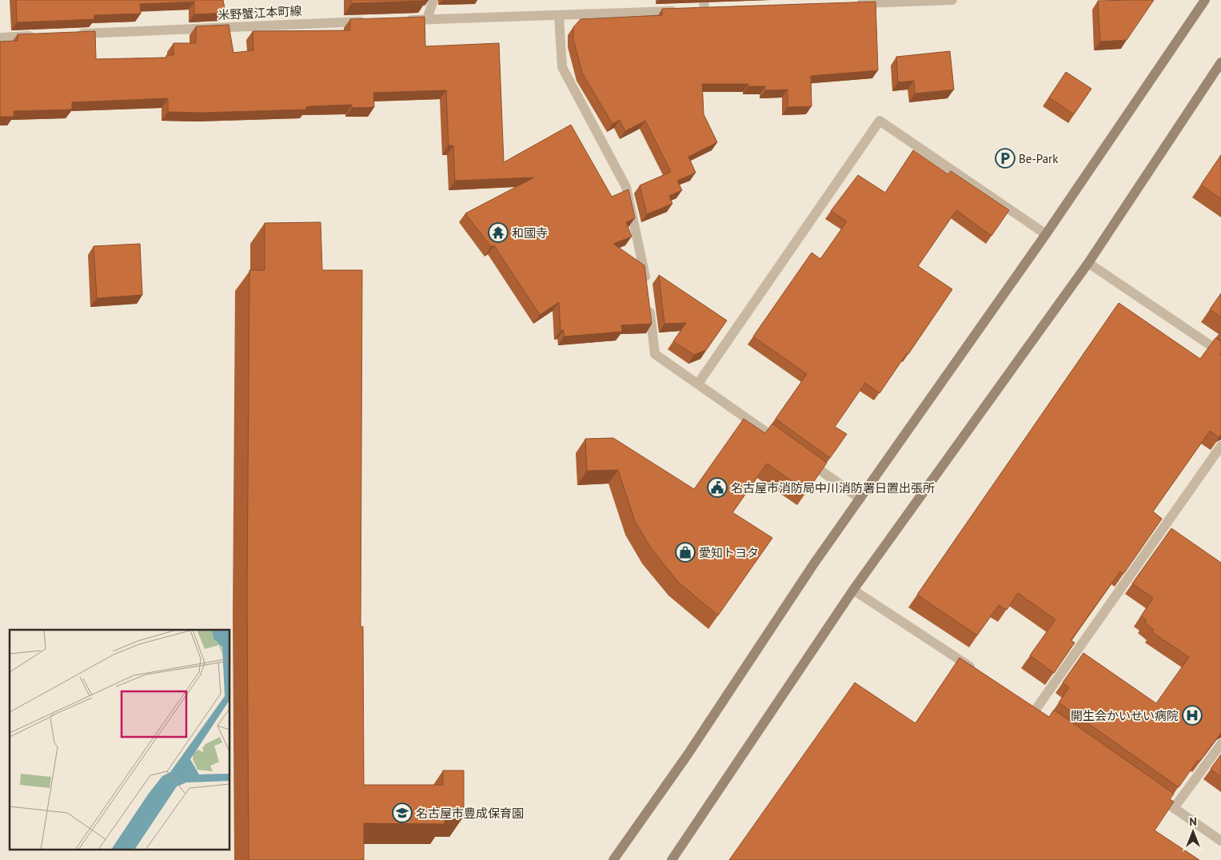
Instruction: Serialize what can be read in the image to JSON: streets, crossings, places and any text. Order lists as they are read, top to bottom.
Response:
{
  "streets": {
    "street": ["米野蟹江本町線"]
  },
  "places": {
    "parking": ["Be-Park"],
    "temple": ["和國寺"],
    "public building": ["名古屋市消防局中川消防署日置出張所"],
    "shop": ["愛知トヨタ"],
    "hospital": ["開生会かいせい病院"],
    "school or university": ["名古屋市豊成保育園"]
  },
  "north": "top"
}
